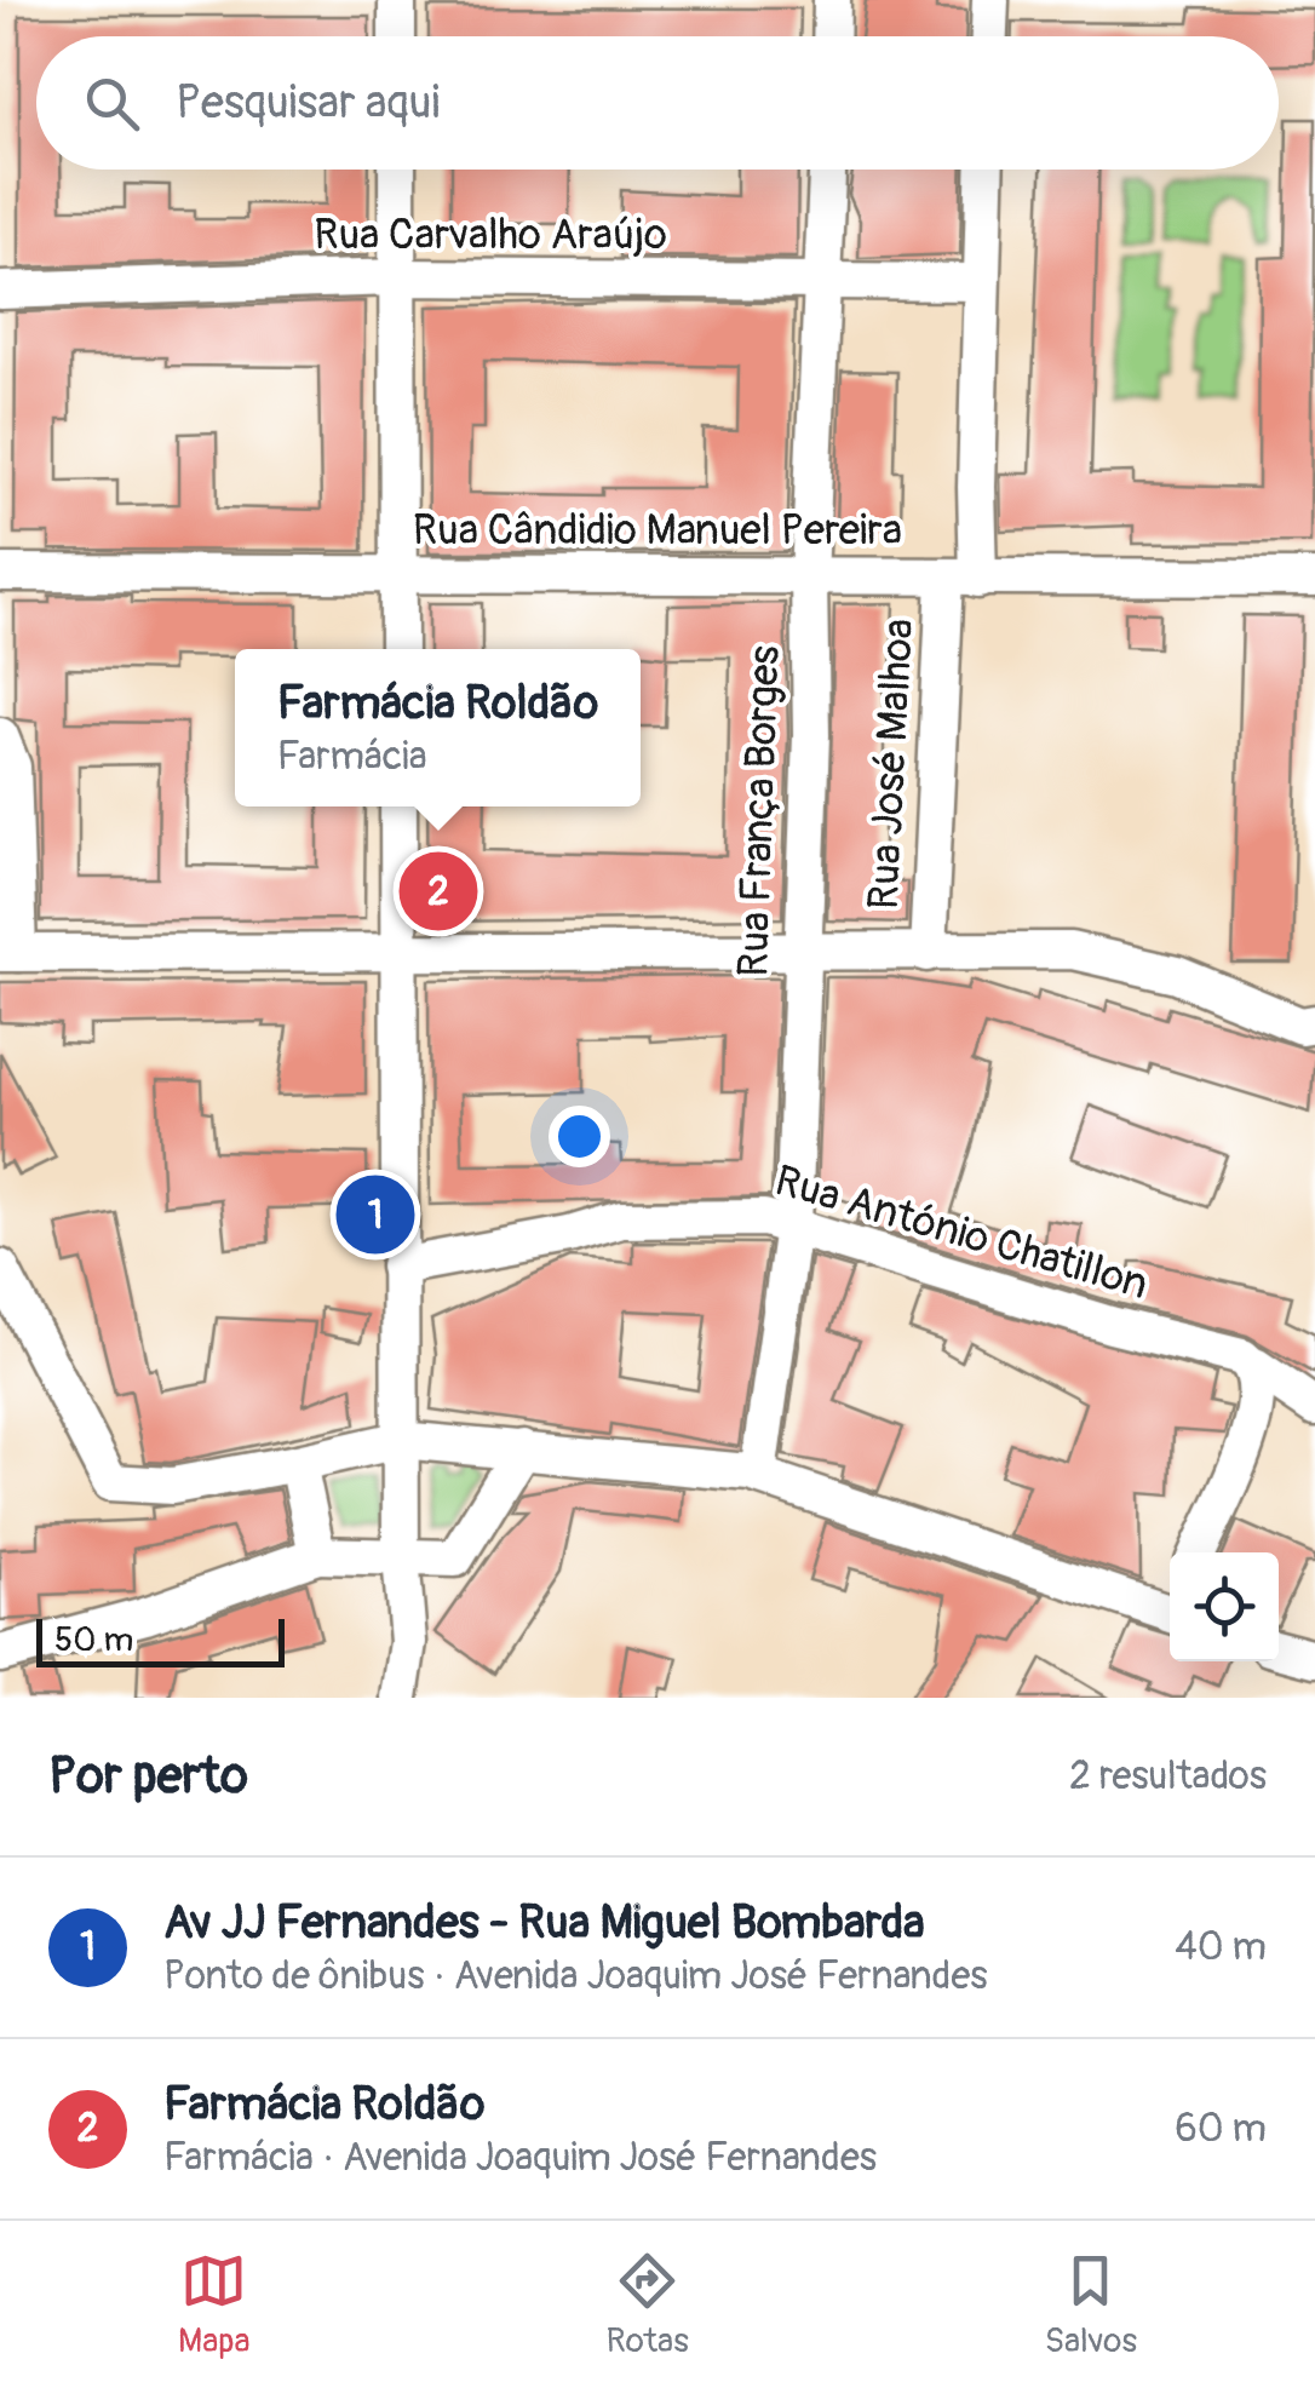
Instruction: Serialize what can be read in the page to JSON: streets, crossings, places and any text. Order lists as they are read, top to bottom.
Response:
{
  "streets": {
    "street": [
      "Rua Carvalho Araújo",
      "Rua Cândidio Manuel Pereira",
      "Rua José Malhoa",
      "Rua França Borges",
      "Rua António Chatillon"
    ]
  },
  "crossings": [
    ["Rua Carvalho Araújo", "Rua José Malhoa"],
    ["Rua Carvalho Araújo", "Rua França Borges"],
    ["Rua Cândidio Manuel Pereira", "Rua José Malhoa"],
    ["Rua Cândidio Manuel Pereira", "Rua França Borges"],
    ["Rua França Borges", "Rua António Chatillon"]
  ],
  "scale_bar": "50 m",
  "page": {
    "search": "Pesquisar aqui",
    "popup": ["Farmácia Roldão", "Farmácia"],
    "pins": ["2", "1"],
    "scale": "50 m",
    "heading": ["Por perto", "2 resultados"],
    "list": [
      {
        "mark": "1",
        "name": "Av JJ Fernandes - Rua Miguel Bombarda",
        "note": "Ponto de ônibus · Avenida Joaquim José Fernandes",
        "value": "40 m"
      },
      {
        "mark": "2",
        "name": "Farmácia Roldão",
        "note": "Farmácia · Avenida Joaquim José Fernandes",
        "value": "60 m"
      }
    ],
    "nav": ["Mapa", "Rotas", "Salvos"]
  }
}
